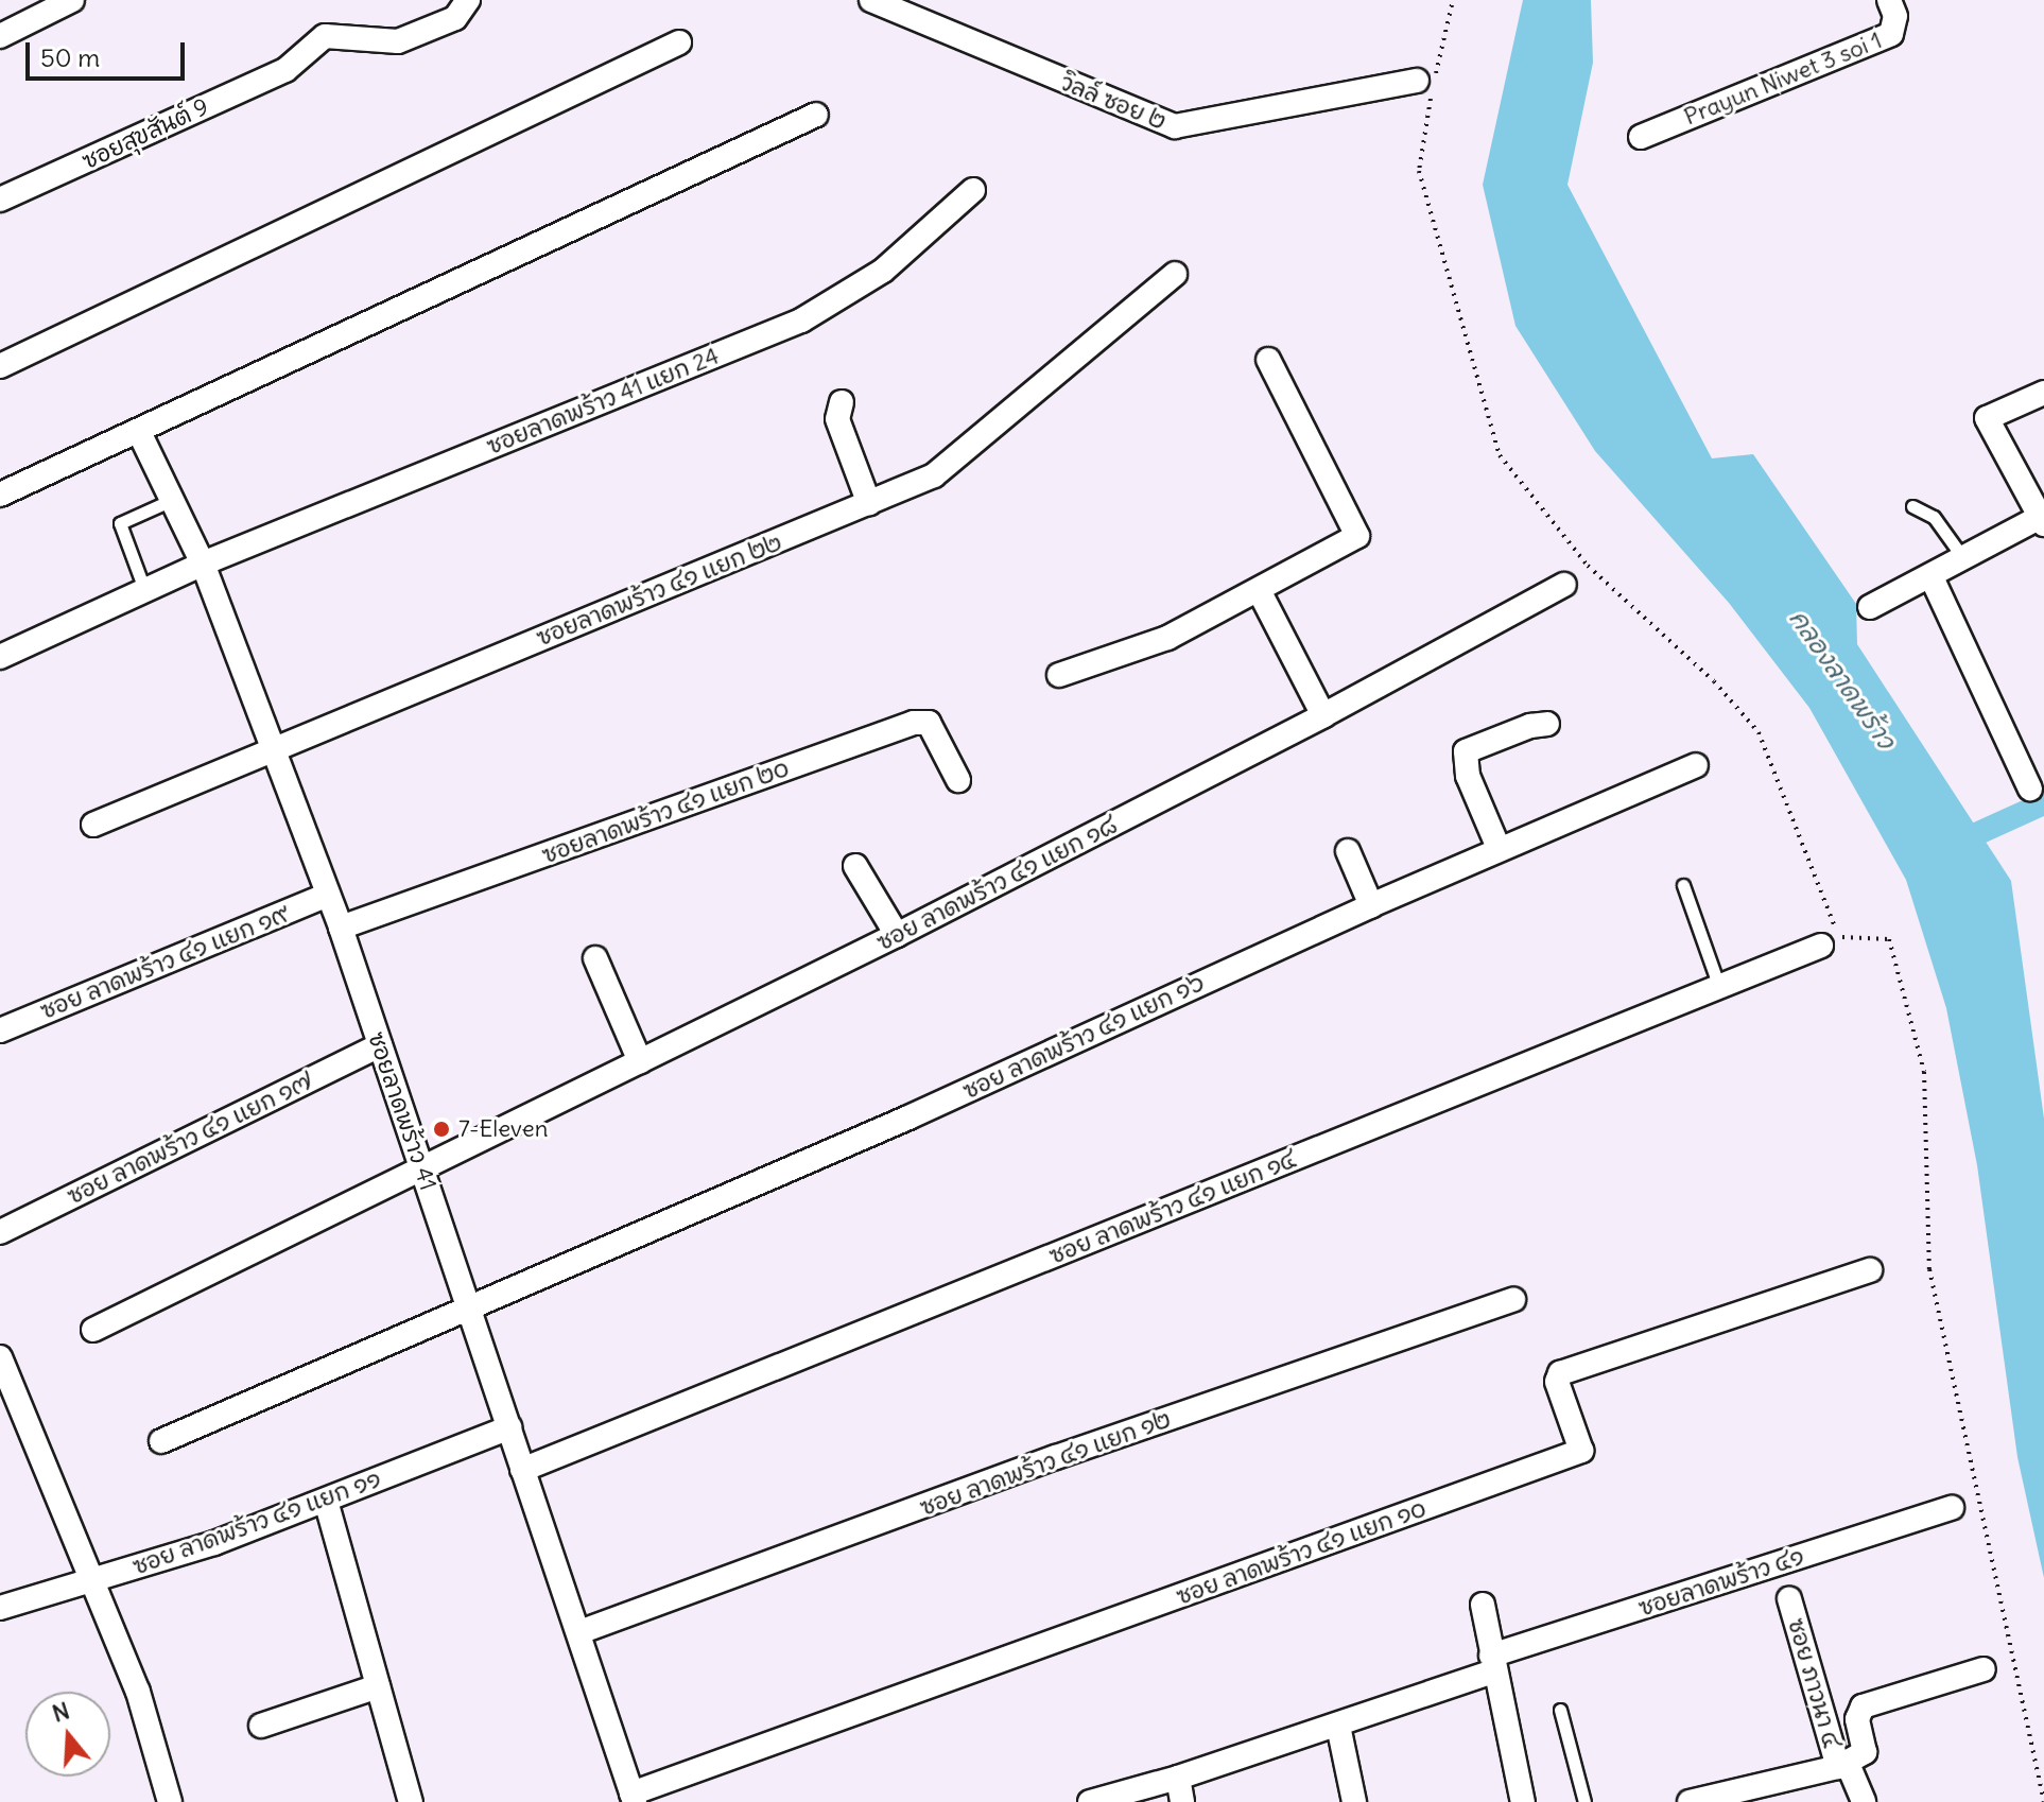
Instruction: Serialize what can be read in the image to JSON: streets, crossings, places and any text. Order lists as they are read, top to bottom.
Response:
{
  "streets": {
    "street": [
      "Prayun Niwet 3 soi 1",
      "วิลล์ ซอย ๒",
      "ซอยสุขสันต์ 9",
      "ซอยลาดพร้าว 41 แยก 24",
      "ซอยลาดพร้าว ๔๑ แยก ๒๒",
      "ซอยลาดพร้าว ๔๑ แยก ๒๐",
      "ซอย ลาดพร้าว ๔๑ แยก ๑๘",
      "ซอย ลาดพร้าว ๔๑ แยก ๑๙",
      "ซอย ลาดพร้าว ๔๑ แยก ๑๖",
      "ซอยลาดพร้าว 41",
      "ซอย ลาดพร้าว ๔๑ แยก ๑๗",
      "ซอย ลาดพร้าว ๔๑ แยก ๑๔",
      "ซอย ลาดพร้าว ๔๑ แยก ๑๒",
      "ซอย ลาดพร้าว ๔๑ แยก ๑๑",
      "ซอย ลาดพร้าว ๔๑ แยก ๑๐",
      "ซอยลาดพร้าว ๔๑",
      "ซอย ภาวนา ๔"
    ]
  },
  "crossings": [
    ["ซอยลาดพร้าว 41 แยก 24", "ซอยลาดพร้าว 41"],
    ["ซอยลาดพร้าว ๔๑ แยก ๒๒", "ซอยลาดพร้าว 41"],
    ["ซอยลาดพร้าว ๔๑ แยก ๒๐", "ซอยลาดพร้าว 41"],
    ["ซอย ลาดพร้าว ๔๑ แยก ๑๘", "ซอยลาดพร้าว 41"],
    ["ซอย ลาดพร้าว ๔๑ แยก ๑๙", "ซอยลาดพร้าว 41"],
    ["ซอย ลาดพร้าว ๔๑ แยก ๑๖", "ซอยลาดพร้าว 41"],
    ["ซอยลาดพร้าว 41", "ซอย ลาดพร้าว ๔๑ แยก ๑๗"],
    ["ซอยลาดพร้าว 41", "ซอย ลาดพร้าว ๔๑ แยก ๑๔"],
    ["ซอยลาดพร้าว 41", "ซอย ลาดพร้าว ๔๑ แยก ๑๒"],
    ["ซอยลาดพร้าว 41", "ซอย ลาดพร้าว ๔๑ แยก ๑๑"],
    ["ซอยลาดพร้าว 41", "ซอย ลาดพร้าว ๔๑ แยก ๑๐"]
  ],
  "water": ["คลองลาดพร้าว"],
  "places": ["7-Eleven"],
  "scale_bar": "50 m",
  "north": "top"
}
